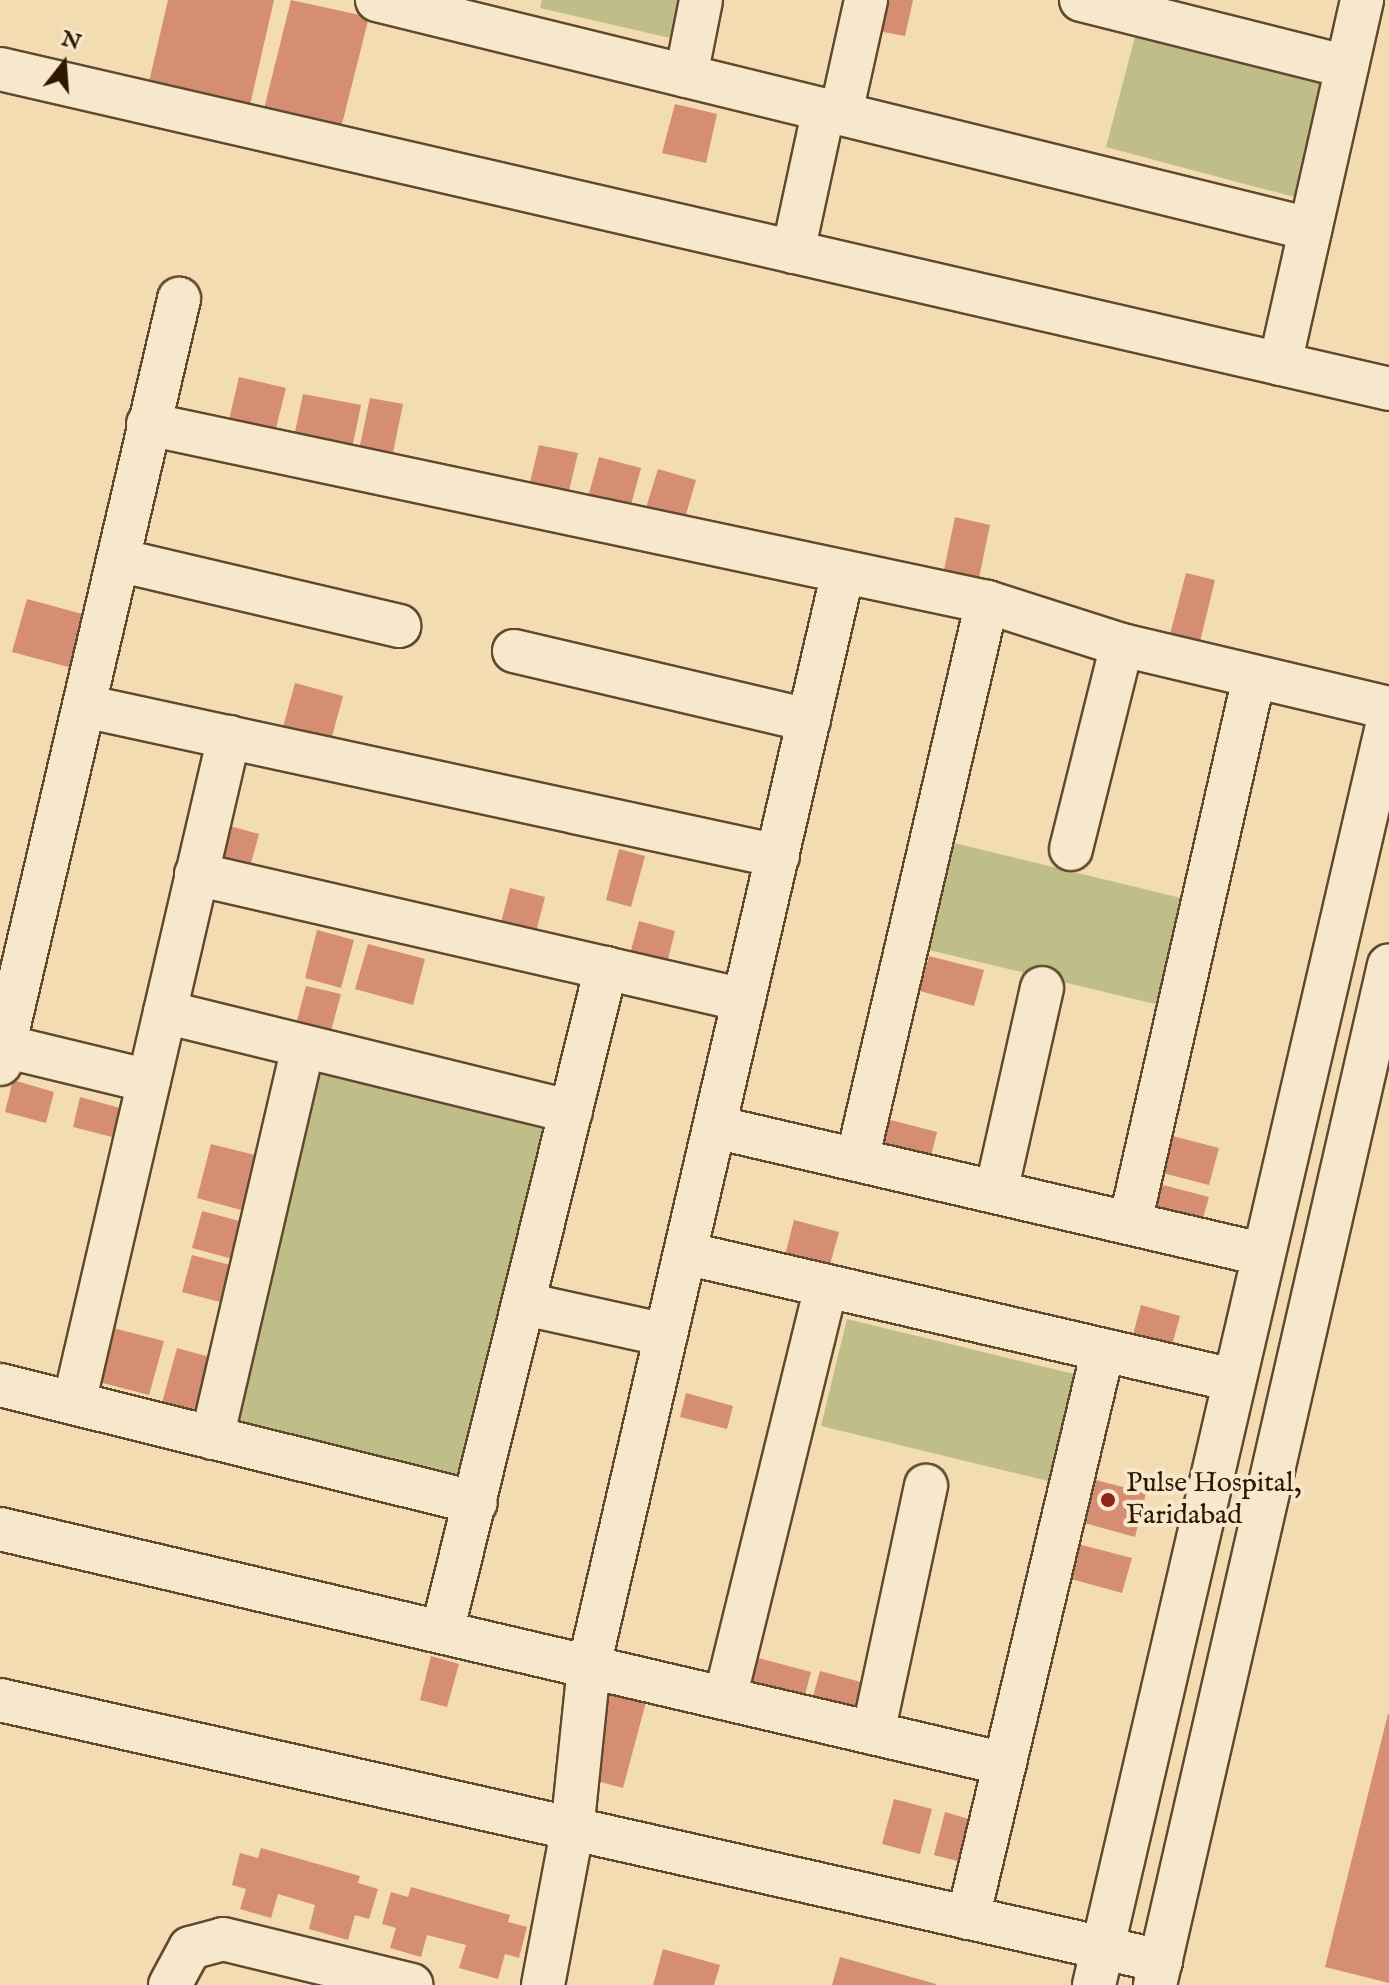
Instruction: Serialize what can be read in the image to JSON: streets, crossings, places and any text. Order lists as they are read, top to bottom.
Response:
{
  "places": ["Pulse Hospital, Faridabad"],
  "north": "top"
}
